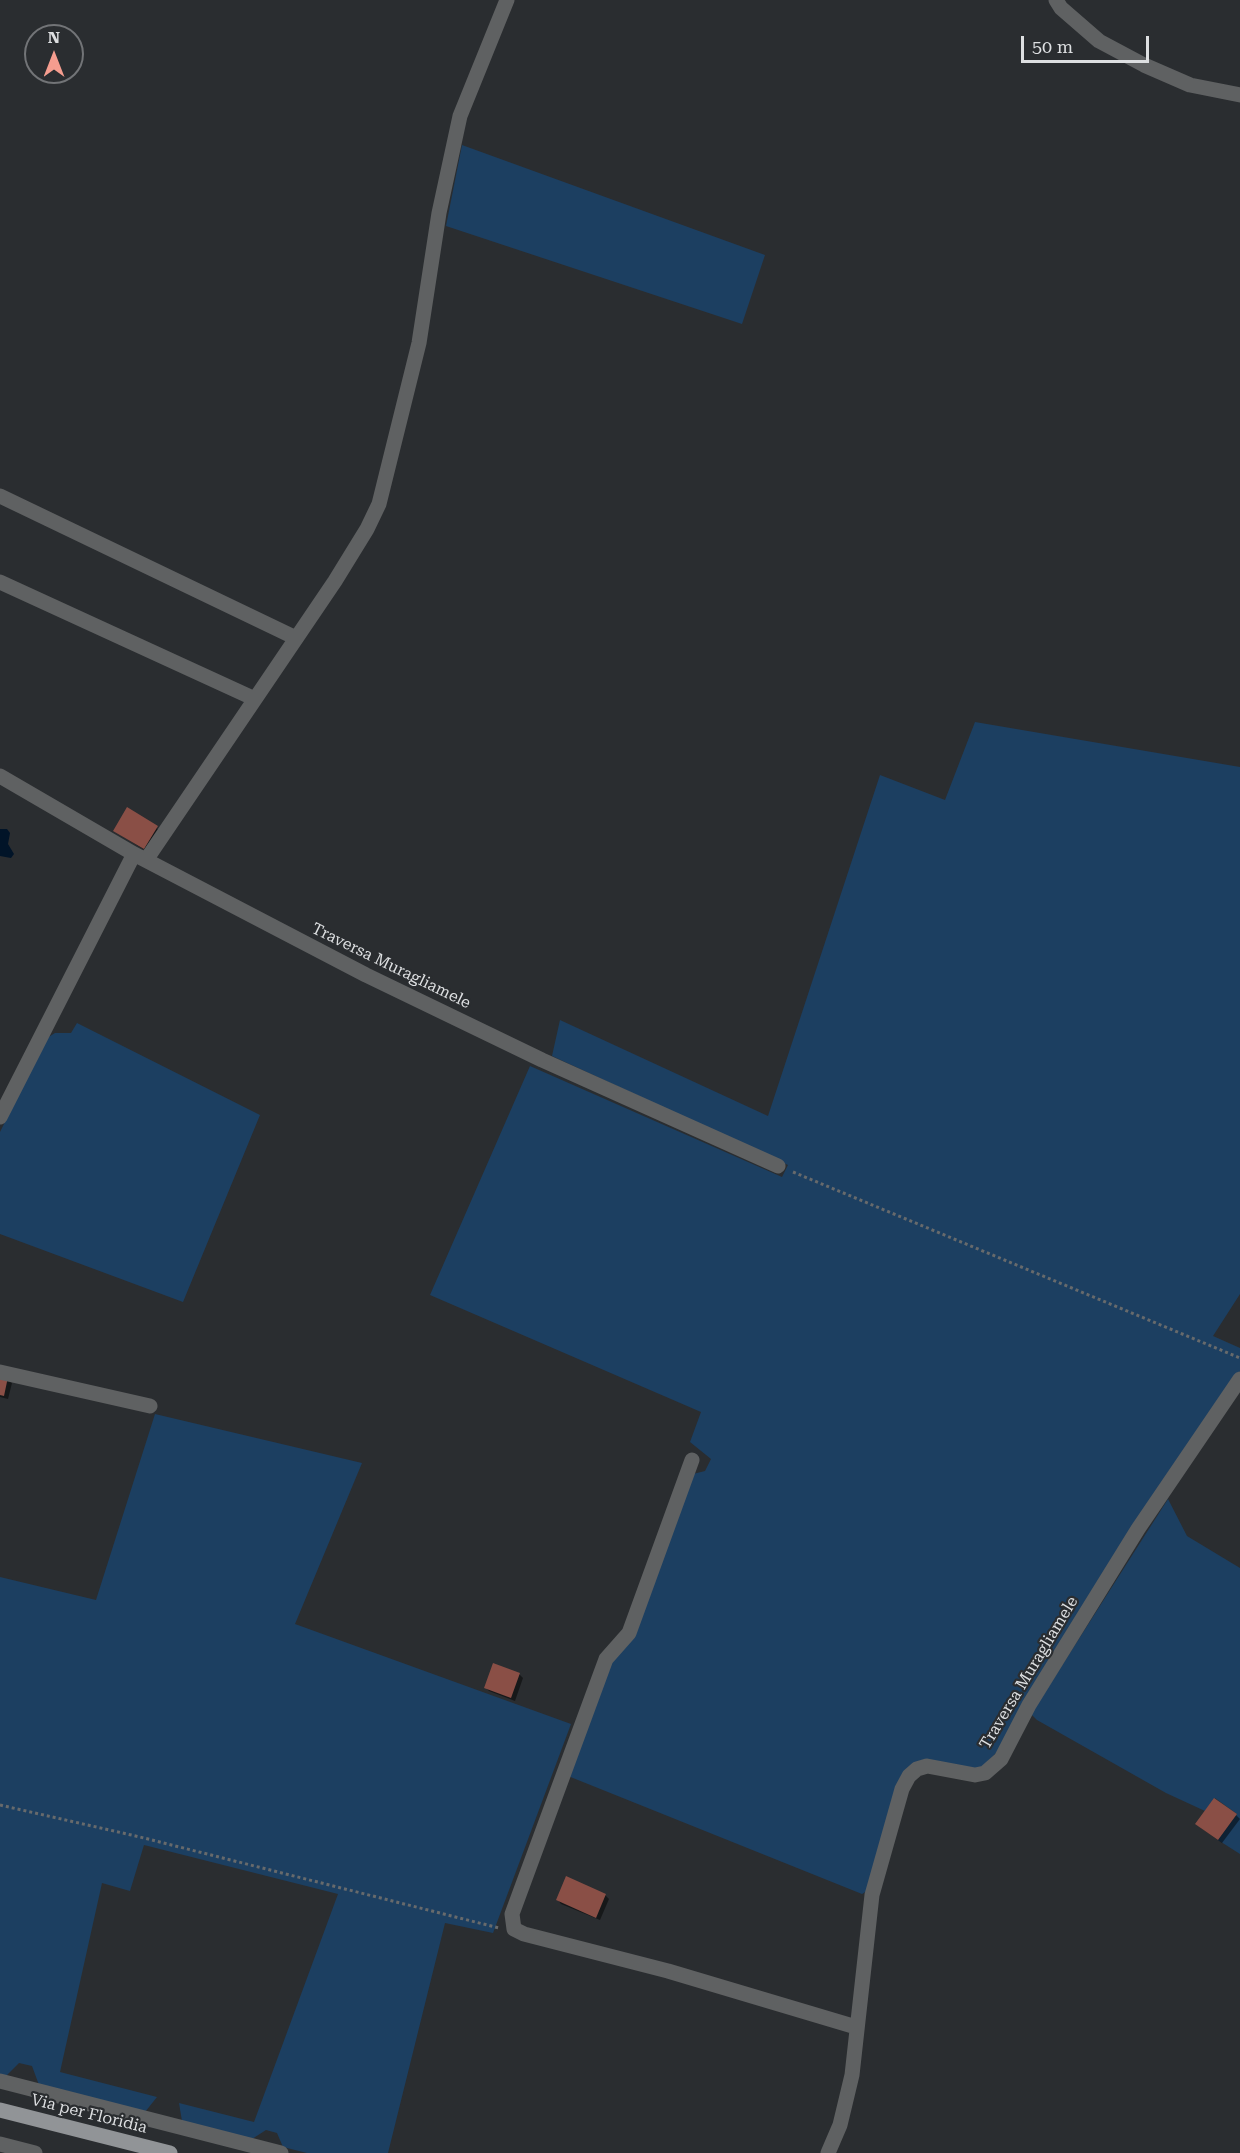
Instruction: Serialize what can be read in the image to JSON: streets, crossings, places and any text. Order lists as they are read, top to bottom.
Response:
{
  "streets": {
    "main road": ["Via per Floridia"],
    "street": ["Traversa Muragliamele"]
  },
  "scale_bar": "50 m",
  "north": "top"
}
